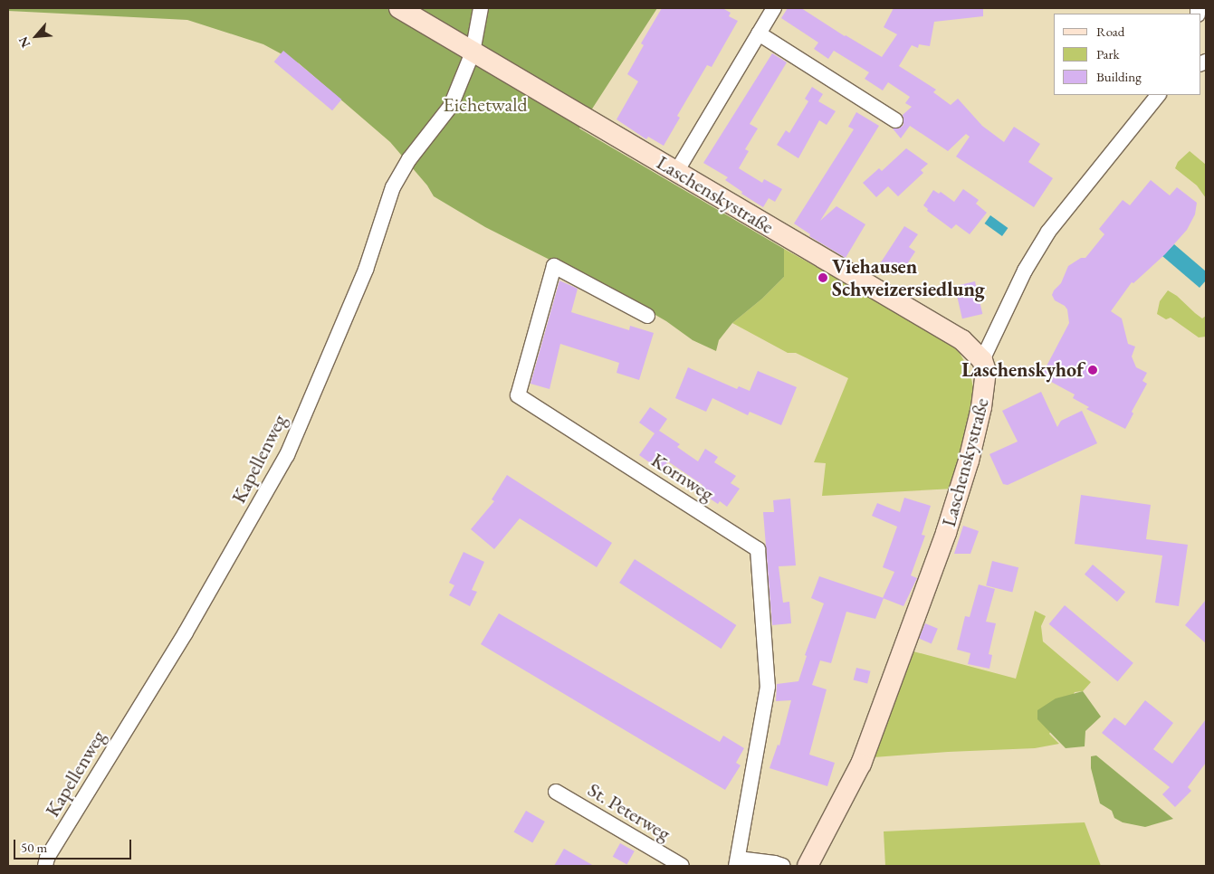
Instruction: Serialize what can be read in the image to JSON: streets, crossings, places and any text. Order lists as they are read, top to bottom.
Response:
{
  "streets": {
    "street": [
      "Laschenskystraße",
      "Kapellenweg",
      "Kornweg",
      "St. Peterweg"
    ]
  },
  "crossings": [
    ["Laschenskystraße", "Kapellenweg"]
  ],
  "parks": ["Eichetwald"],
  "places": ["Viehausen Schweizersiedlung", "Laschenskyhof"],
  "legend": ["Road", "Park", "Building"],
  "scale_bar": "50 m",
  "north": "bottom left"
}
